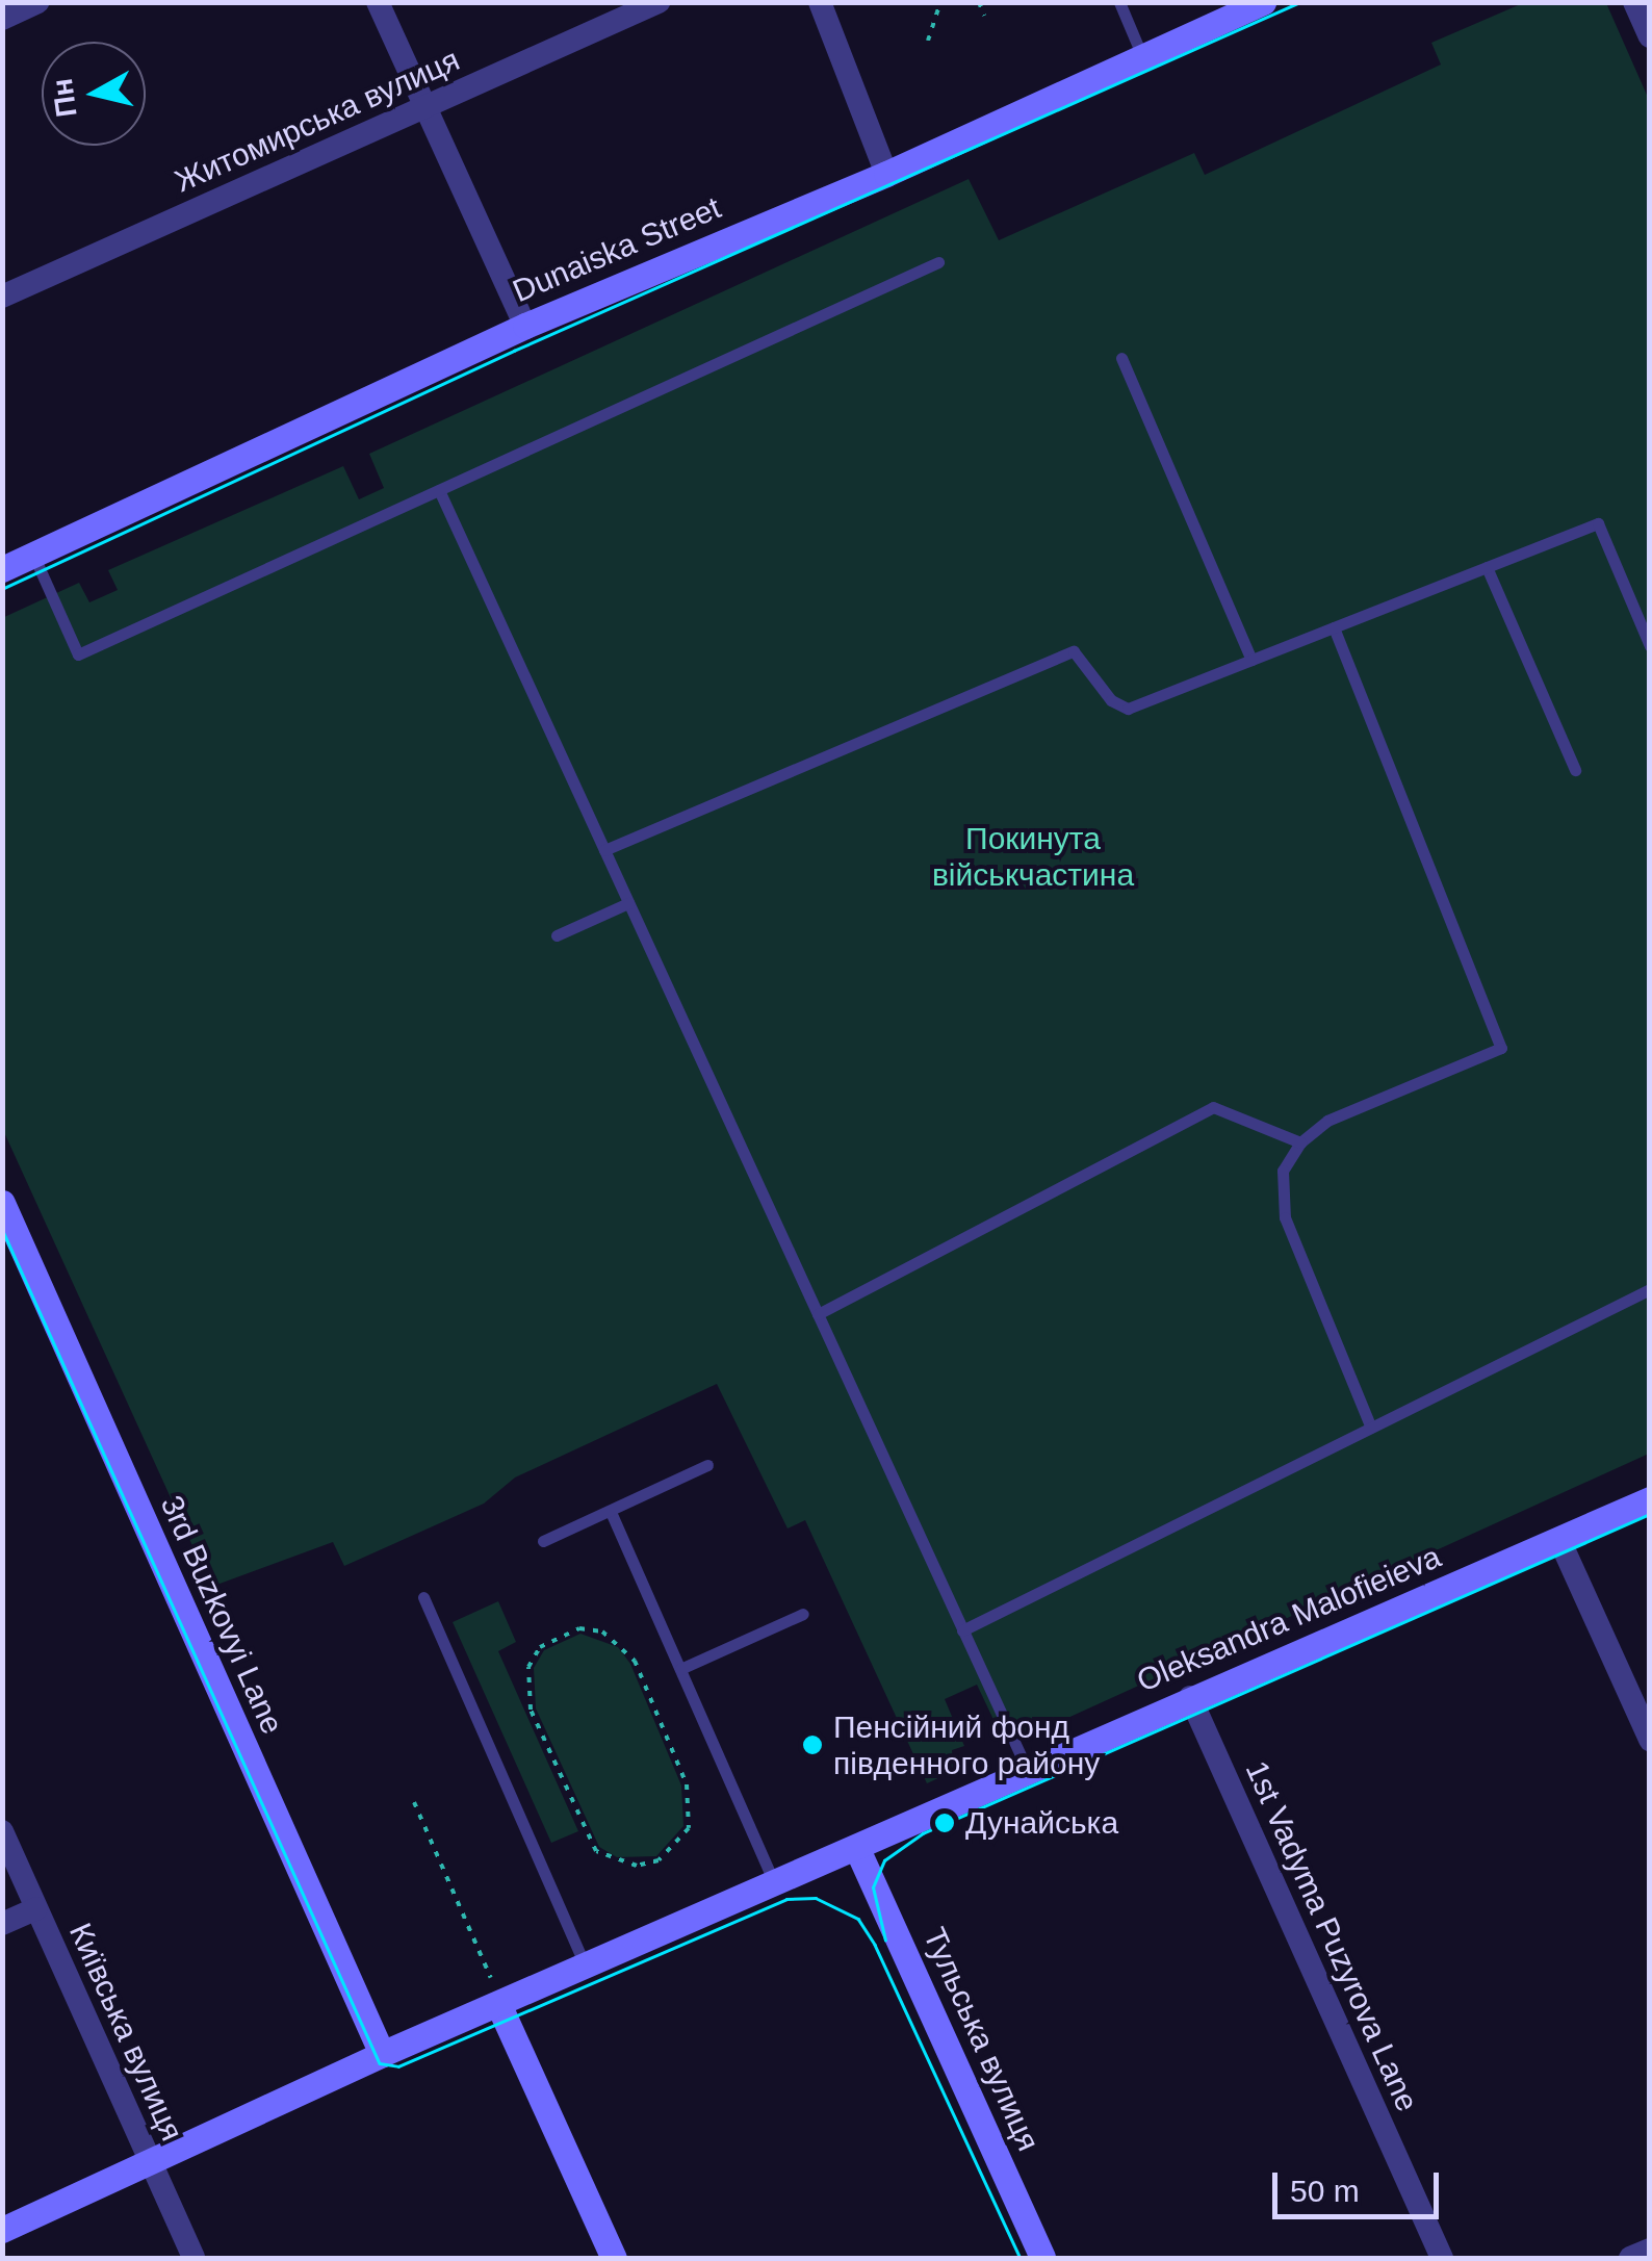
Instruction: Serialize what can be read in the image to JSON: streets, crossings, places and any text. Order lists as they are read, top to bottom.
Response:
{
  "streets": {
    "street": [
      "Житомирська вулиця",
      "Dunaiska Street",
      "3rd Buzkovyi Lane",
      "Oleksandra Malofieieva",
      "1st Vadyma Puzyrova Lane",
      "Київська вулиця",
      "Тульська вулиця"
    ]
  },
  "crossings": [
    ["3rd Buzkovyi Lane", "Oleksandra Malofieieva"],
    ["Oleksandra Malofieieva", "1st Vadyma Puzyrova Lane"],
    ["Oleksandra Malofieieva", "Тульська вулиця"]
  ],
  "parks": ["Покинута військчастина"],
  "places": ["Пенсійний фонд південного району", "Дунайська"],
  "scale_bar": "50 m",
  "north": "left"
}
